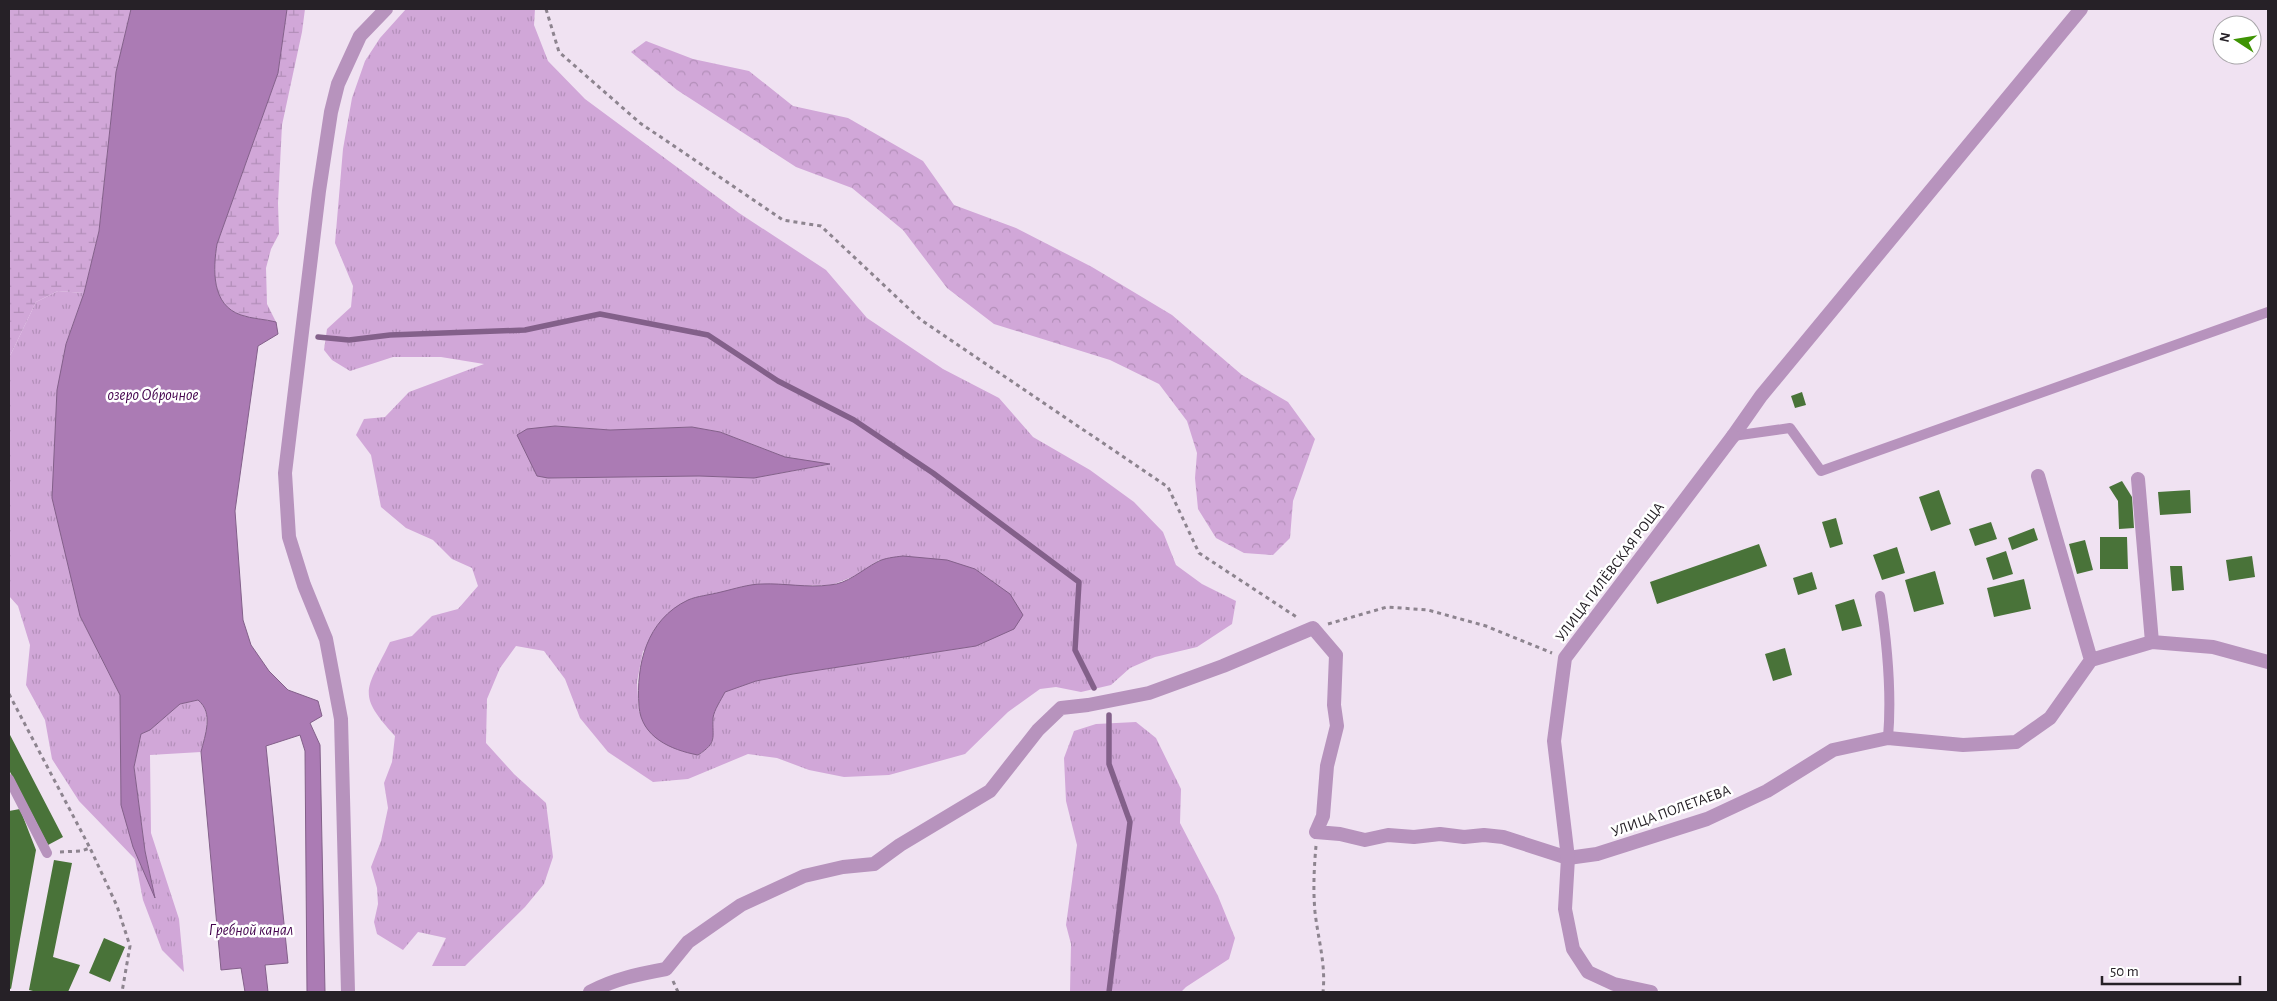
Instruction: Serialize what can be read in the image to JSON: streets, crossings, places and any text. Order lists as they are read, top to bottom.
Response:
{
  "streets": {
    "street": ["УЛИЦА ГИЛЁВСКАЯ РОЩА", "УЛИЦА ПОЛЕТАЕВА"]
  },
  "crossings": [
    ["УЛИЦА ГИЛЁВСКАЯ РОЩА", "УЛИЦА ПОЛЕТАЕВА"]
  ],
  "water": ["озеро Оброчное", "Гребной канал"],
  "scale_bar": "50 m",
  "north": "left"
}
